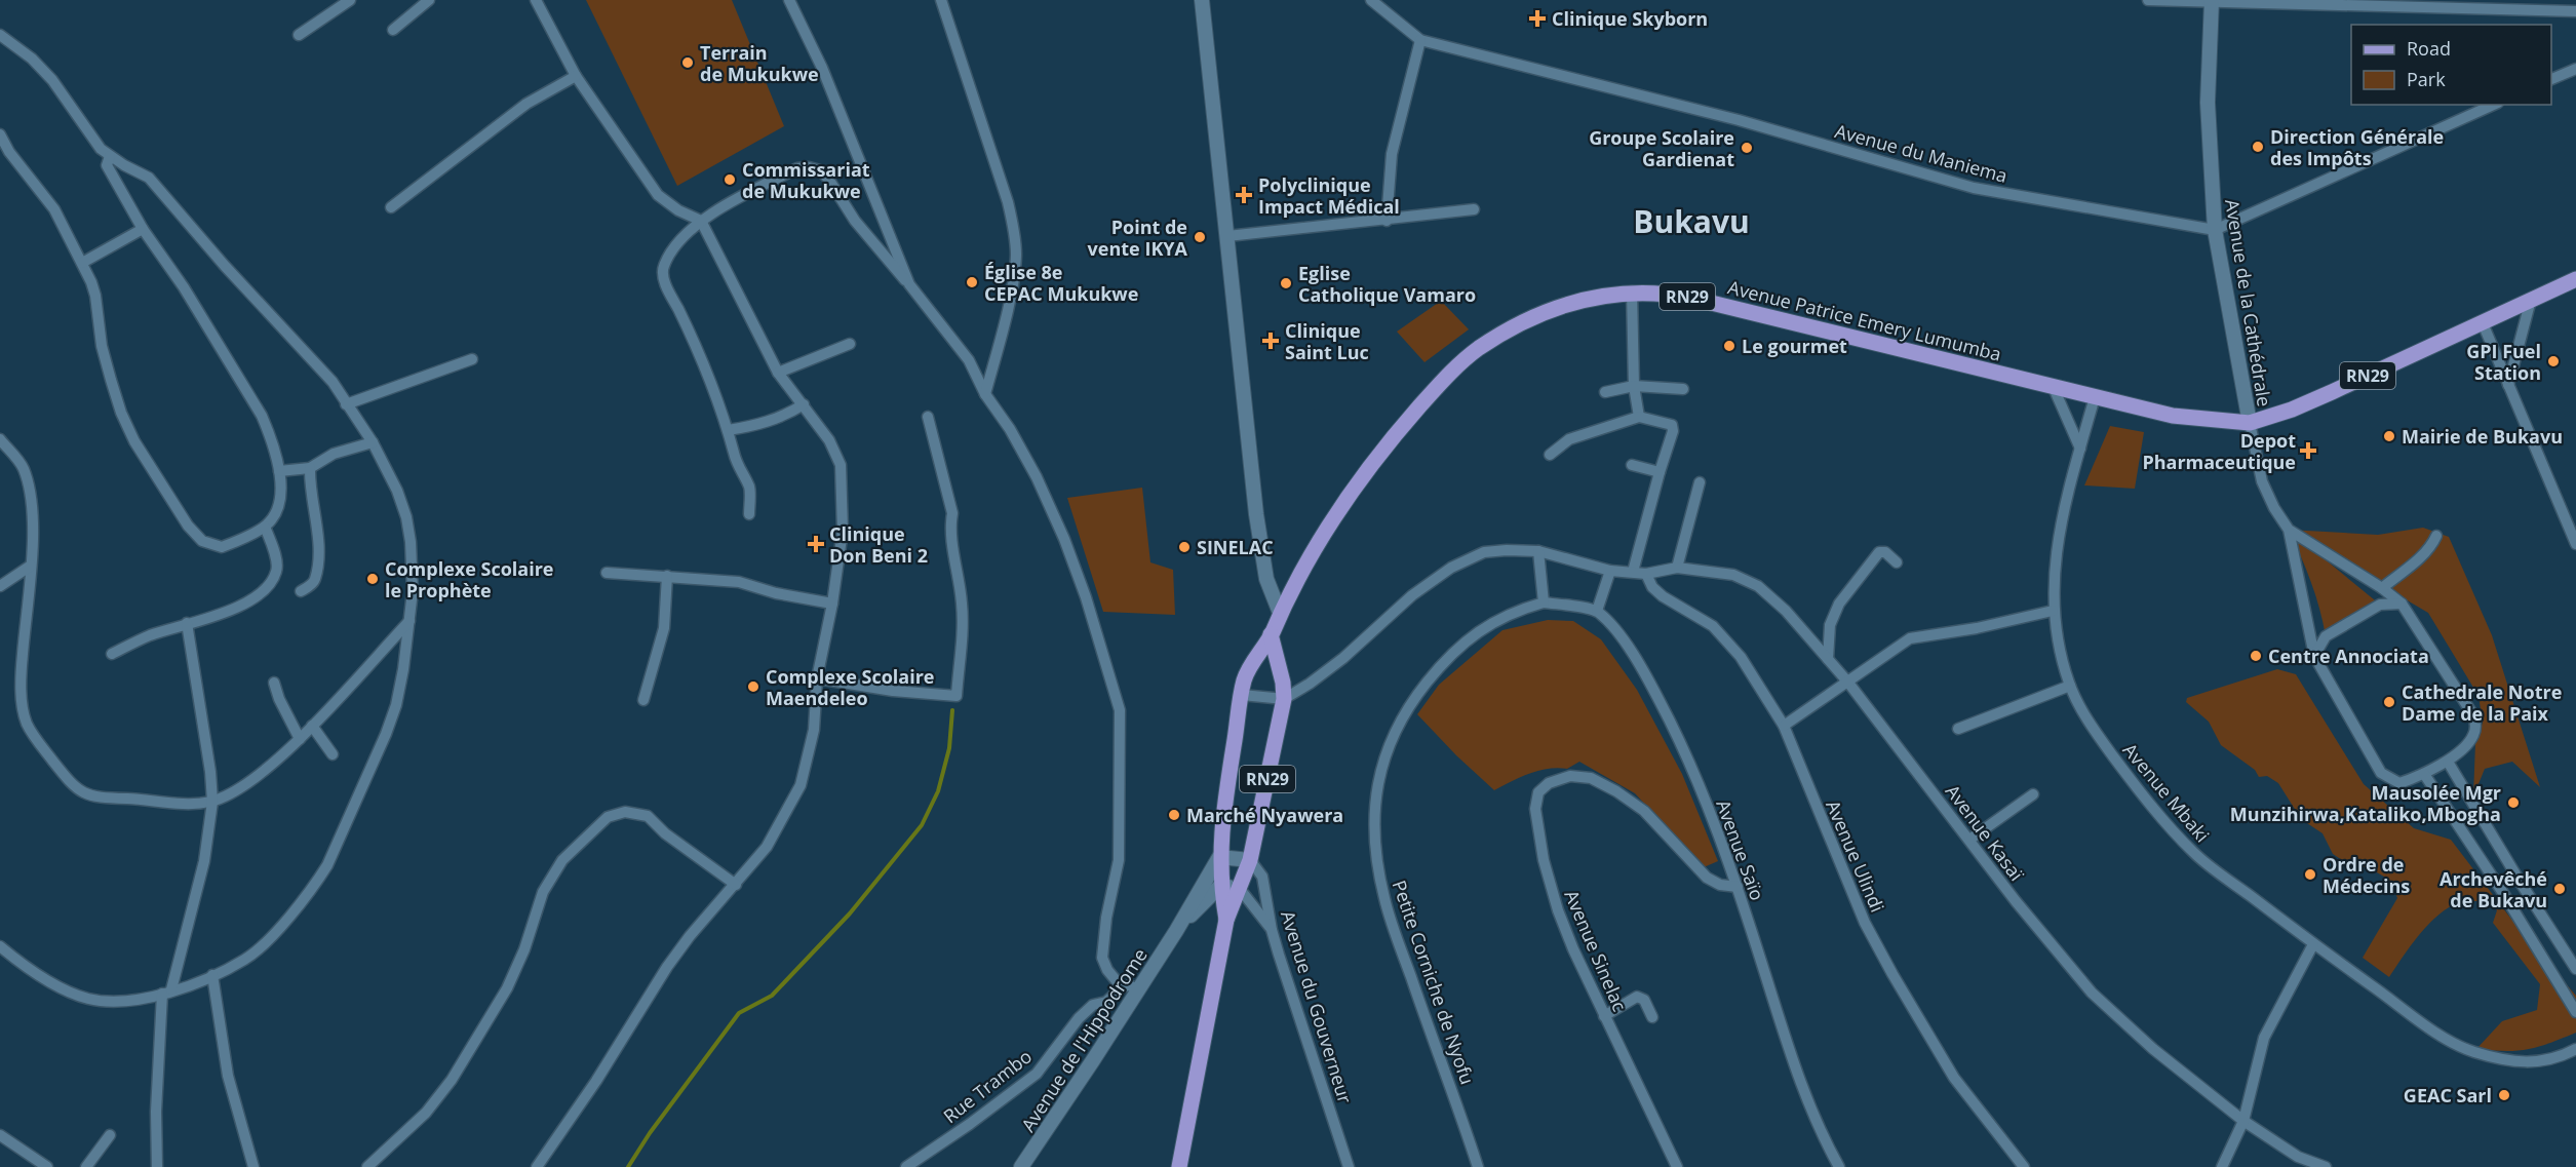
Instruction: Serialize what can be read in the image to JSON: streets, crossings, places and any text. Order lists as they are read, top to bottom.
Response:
{
  "streets": {
    "main road": ["RN29", "Avenue Patrice Emery Lumumba"],
    "street": [
      "Avenue du Maniema",
      "Avenue de la Cathédrale",
      "Avenue Mbaki",
      "Avenue Kasaï",
      "Avenue Saïo",
      "Avenue Ulindi",
      "Avenue Sinelac",
      "Petite Corniche de Nyofu",
      "Avenue du Gouverneur",
      "Avenue de l'Hippodrome",
      "Rue Trambo"
    ]
  },
  "crossings": [
    ["Avenue du Maniema", "Avenue de la Cathédrale"],
    ["Avenue de la Cathédrale", "Avenue Patrice Emery Lumumba"],
    ["Avenue Patrice Emery Lumumba", "Avenue Mbaki"],
    ["Avenue Patrice Emery Lumumba", "Avenue Kasaï"],
    ["Avenue Patrice Emery Lumumba", "Avenue du Gouverneur"],
    ["Avenue Patrice Emery Lumumba", "Avenue de l'Hippodrome"],
    ["Avenue Kasaï", "Avenue Ulindi"],
    ["Avenue Saïo", "Avenue Sinelac"]
  ],
  "districts": ["Bukavu"],
  "places": {
    "health": [
      "Clinique Skyborn",
      "Polyclinique Impact Médical",
      "Clinique Saint Luc",
      "Depot Pharmaceutique",
      "Clinique Don Beni 2"
    ],
    "other": [
      "Terrain de Mukukwe",
      "Direction Générale des Impôts",
      "Groupe Scolaire Gardienat",
      "Commissariat de Mukukwe",
      "Point de vente IKYA",
      "Église 8e CEPAC Mukukwe",
      "Eglise Catholique Vamaro",
      "Le gourmet",
      "GPI Fuel Station",
      "Mairie de Bukavu",
      "SINELAC",
      "Complexe Scolaire le Prophète",
      "Centre Annociata",
      "Complexe Scolaire Maendeleo",
      "Cathedrale Notre Dame de la Paix",
      "Mausolée Mgr Munzihirwa,Kataliko,Mbogha",
      "Marché Nyawera",
      "Ordre de Médecins",
      "Archevêché de Bukavu",
      "GEAC Sarl"
    ]
  },
  "legend": ["Road", "Park"]
}
